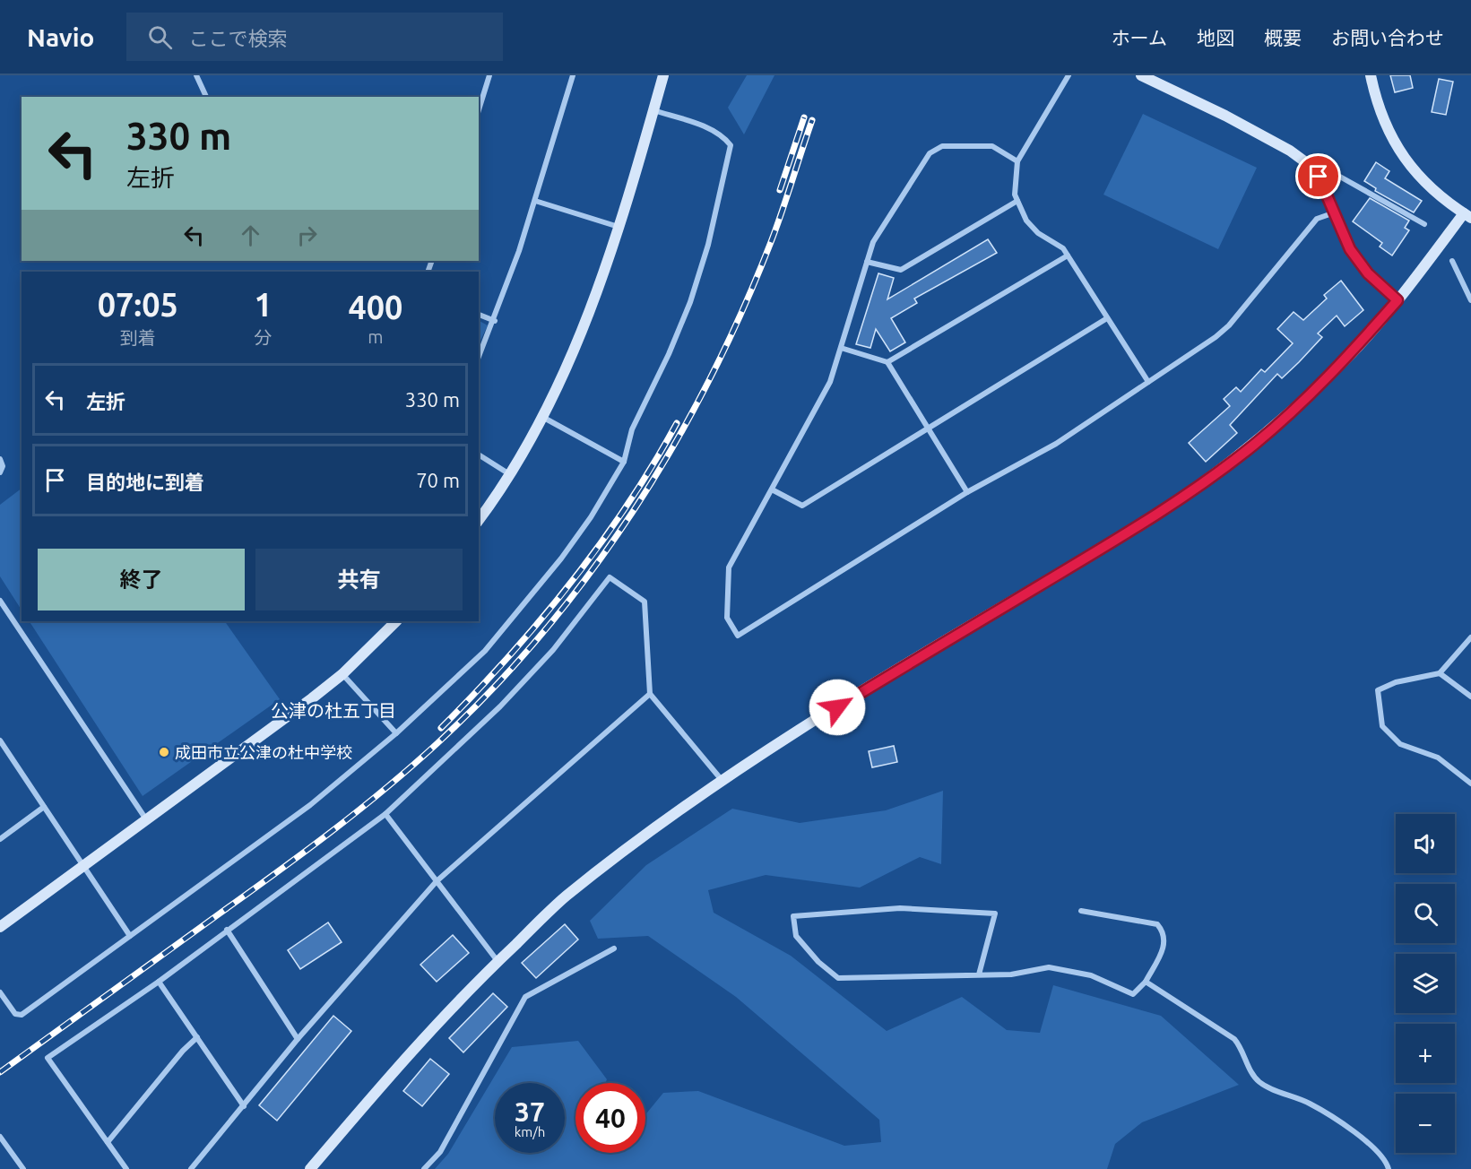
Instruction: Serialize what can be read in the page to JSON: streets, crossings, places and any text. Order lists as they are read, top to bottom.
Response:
{
  "districts": ["公津の杜五丁目"],
  "places": ["成田市立公津の杜中学校"],
  "page": {
    "header": "Navio",
    "search": "ここで検索",
    "nav": [
      "ホーム",
      "地図",
      "概要",
      "お問い合わせ"
    ],
    "turn": ["330 m", "左折"],
    "eta": [
      "07:05",
      "到着",
      "1",
      "分",
      "400",
      "m"
    ],
    "list": [
      {
        "name": "左折",
        "value": "330 m"
      },
      {
        "name": "目的地に到着",
        "value": "70 m"
      }
    ],
    "buttons": ["終了", "共有"],
    "map_buttons": ["+", "−"],
    "speed": "37 km/h",
    "limit": "40"
  }
}
